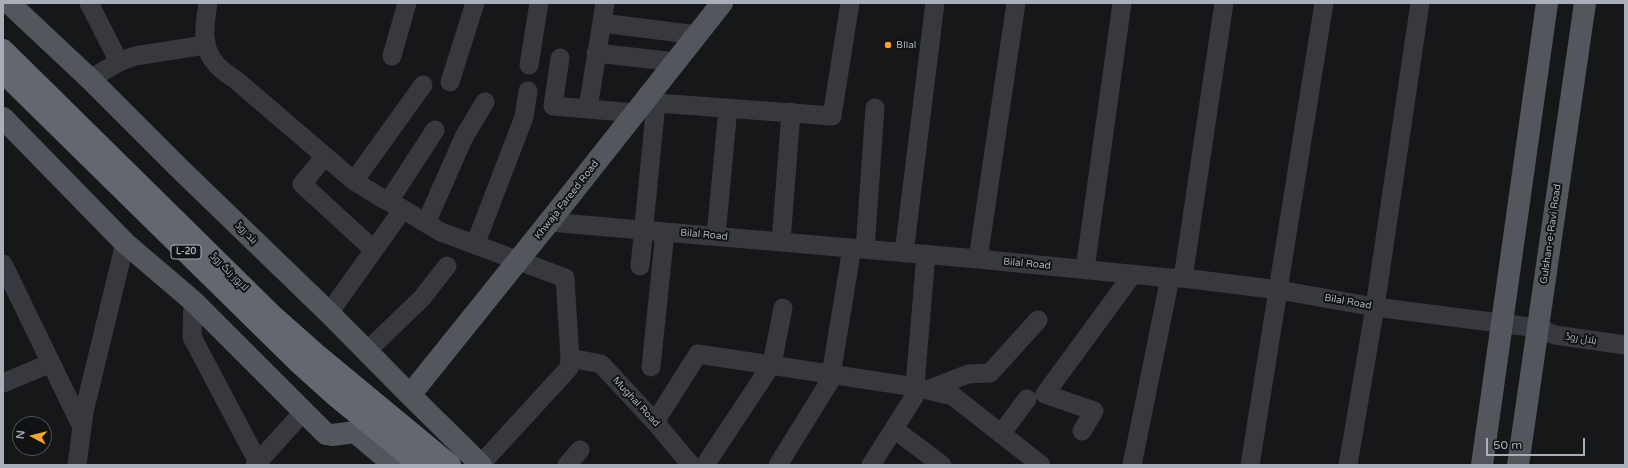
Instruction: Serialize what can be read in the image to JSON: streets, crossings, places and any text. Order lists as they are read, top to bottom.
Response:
{
  "streets": {
    "highway": ["L-20", "لاہور رنگ روڈ"],
    "main road": ["Khwaja Fareed Road", "بند روڈ", "Gulshan-e-Ravi Road"],
    "street": ["Bilal Road", "بلال روڈ", "Mughal Road"]
  },
  "crossings": [
    ["Khwaja Fareed Road", "بند روڈ"],
    ["Khwaja Fareed Road", "Bilal Road"],
    ["Gulshan-e-Ravi Road", "Bilal Road"],
    ["Gulshan-e-Ravi Road", "بلال روڈ"],
    ["Bilal Road", "بلال روڈ"]
  ],
  "places": ["BIlal"],
  "scale_bar": "50 m",
  "north": "left"
}
